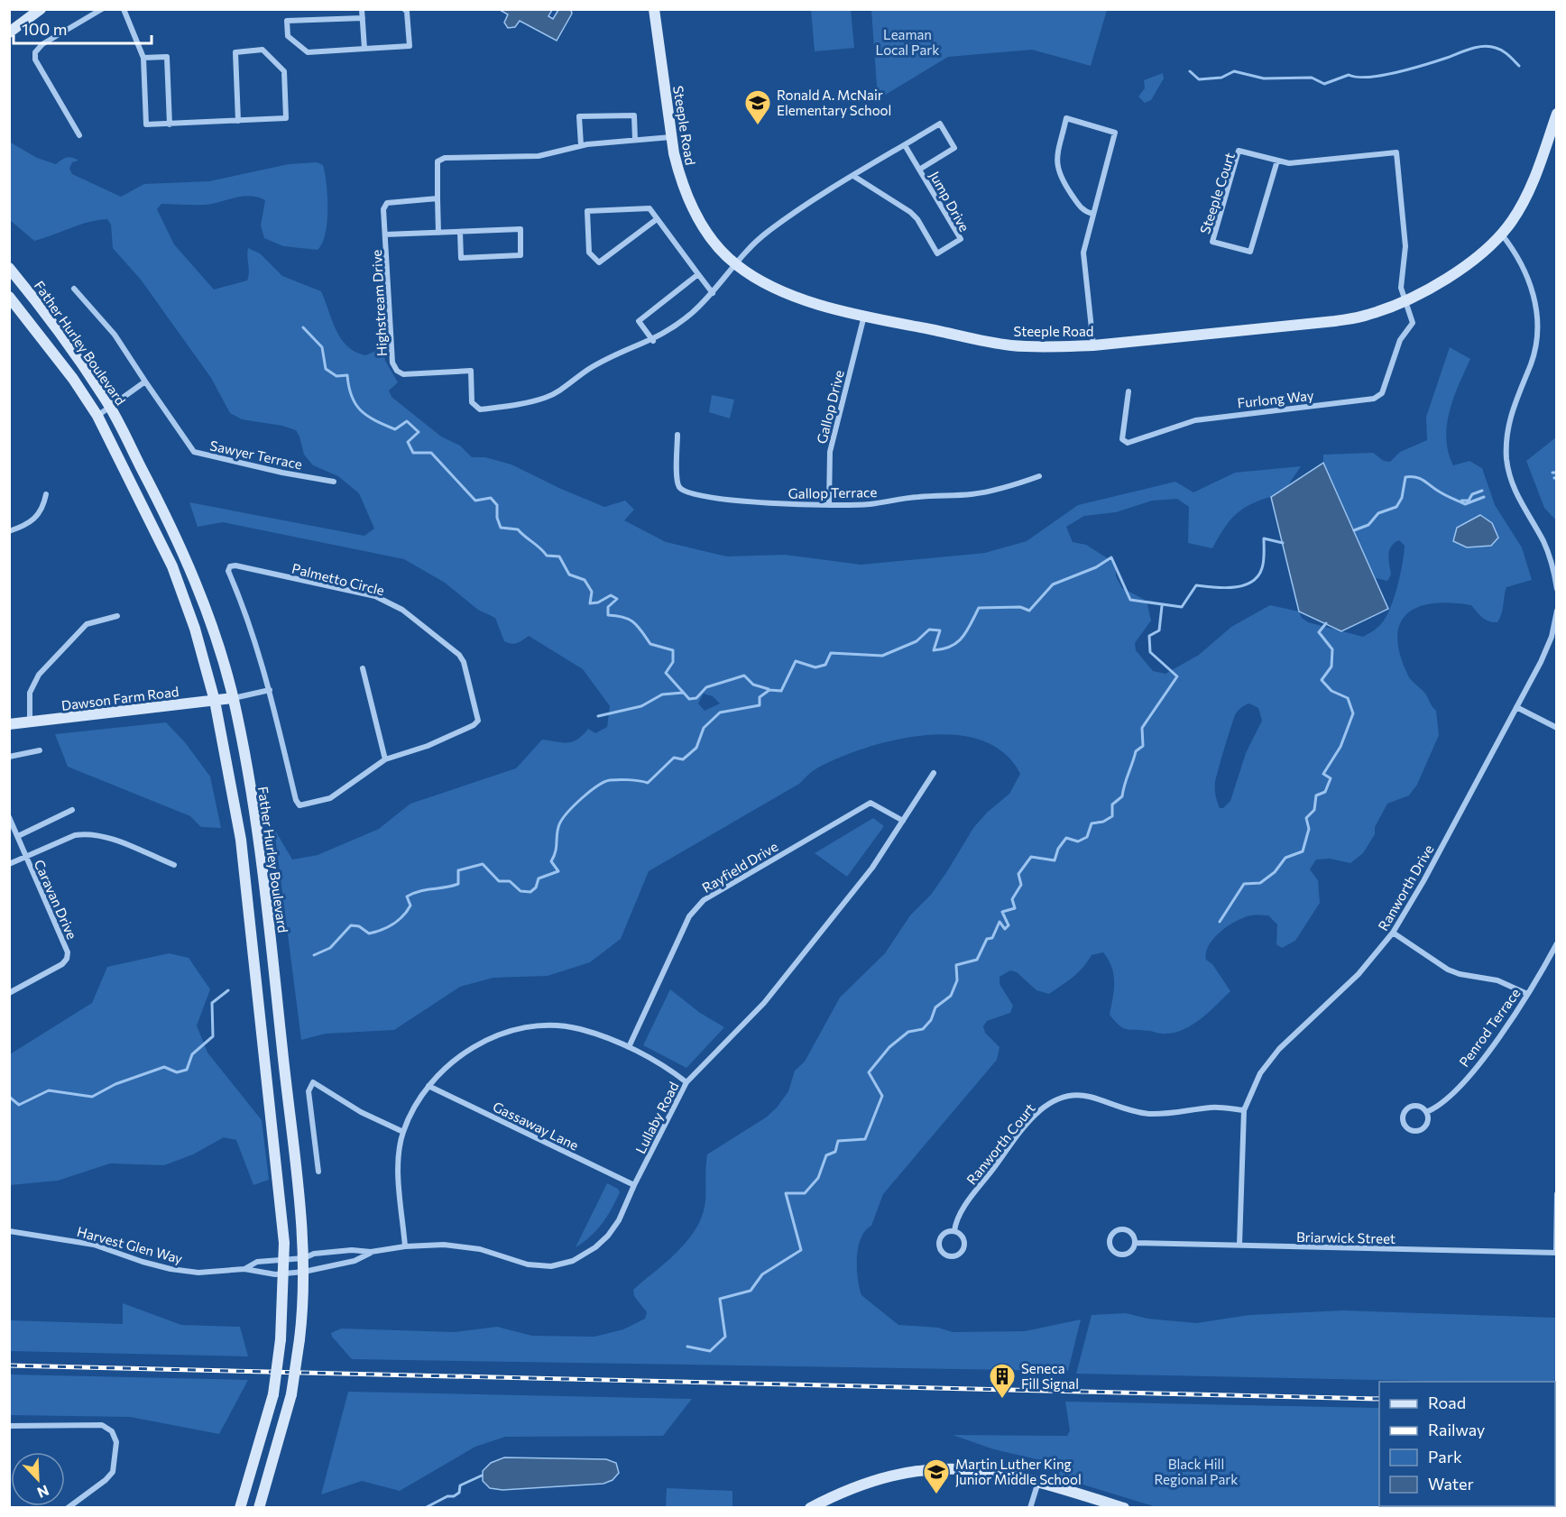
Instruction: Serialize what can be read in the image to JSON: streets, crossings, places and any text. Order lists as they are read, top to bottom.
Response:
{
  "streets": {
    "main road": ["Steeple Road", "Father Hurley Boulevard", "Dawson Farm Road"],
    "street": [
      "Steeple Court",
      "Jump Drive",
      "Highstream Drive",
      "Furlong Way",
      "Gallop Drive",
      "Sawyer Terrace",
      "Gallop Terrace",
      "Palmetto Circle",
      "Rayfield Drive",
      "Ranworth Drive",
      "Caravan Drive",
      "Penrod Terrace",
      "Lullaby Road",
      "Gassaway Lane",
      "Ranworth Court",
      "Briarwick Street",
      "Harvest Glen Way"
    ]
  },
  "crossings": [
    ["Steeple Road", "Steeple Court"],
    ["Steeple Road", "Jump Drive"],
    ["Steeple Road", "Highstream Drive"],
    ["Steeple Road", "Furlong Way"],
    ["Steeple Road", "Gallop Drive"],
    ["Steeple Court", "Furlong Way"],
    ["Jump Drive", "Highstream Drive"],
    ["Father Hurley Boulevard", "Dawson Farm Road"],
    ["Father Hurley Boulevard", "Lullaby Road"],
    ["Father Hurley Boulevard", "Harvest Glen Way"],
    ["Gallop Drive", "Gallop Terrace"],
    ["Rayfield Drive", "Lullaby Road"],
    ["Ranworth Drive", "Ranworth Court"],
    ["Ranworth Drive", "Briarwick Street"],
    ["Lullaby Road", "Gassaway Lane"],
    ["Lullaby Road", "Harvest Glen Way"]
  ],
  "parks": ["Leaman Local Park", "Black Hill Regional Park"],
  "places": {
    "school or university": ["Ronald A. McNair Elementary School", "Martin Luther King Junior Middle School"],
    "building": ["Seneca Fill Signal"]
  },
  "legend": [
    "Road",
    "Railway",
    "Park",
    "Water"
  ],
  "scale_bar": "100 m",
  "north": "bottom right"
}
